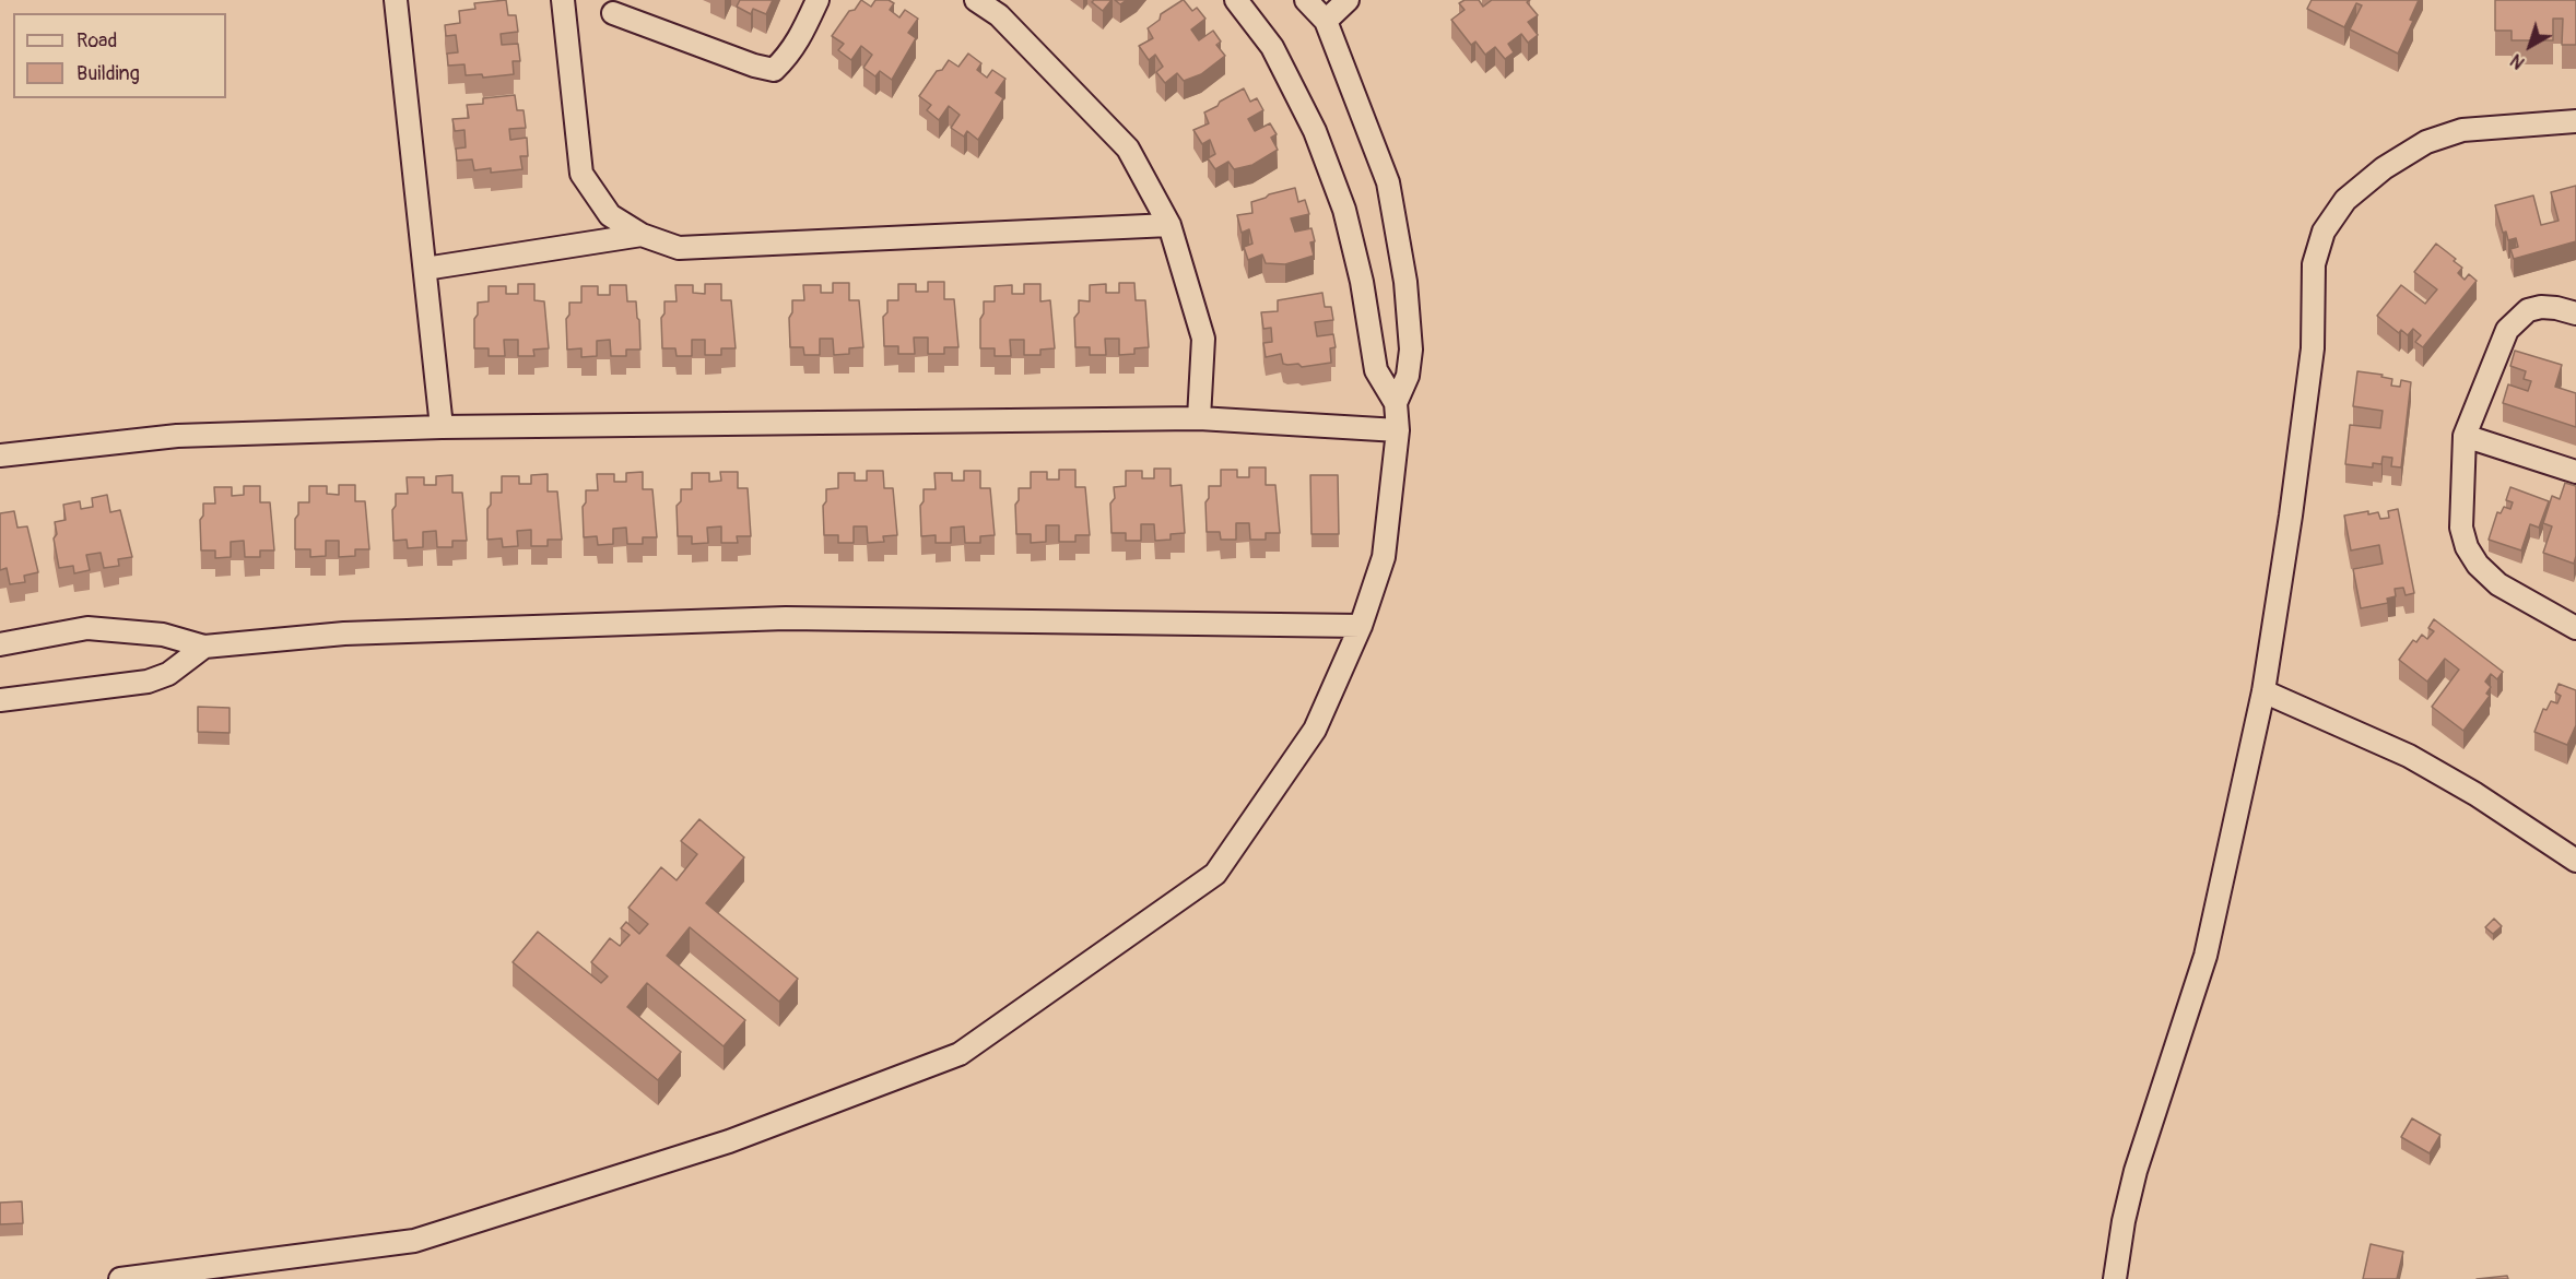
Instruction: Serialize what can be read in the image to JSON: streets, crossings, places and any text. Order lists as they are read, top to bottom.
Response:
{
  "legend": ["Road", "Building"],
  "north": "bottom left"
}
